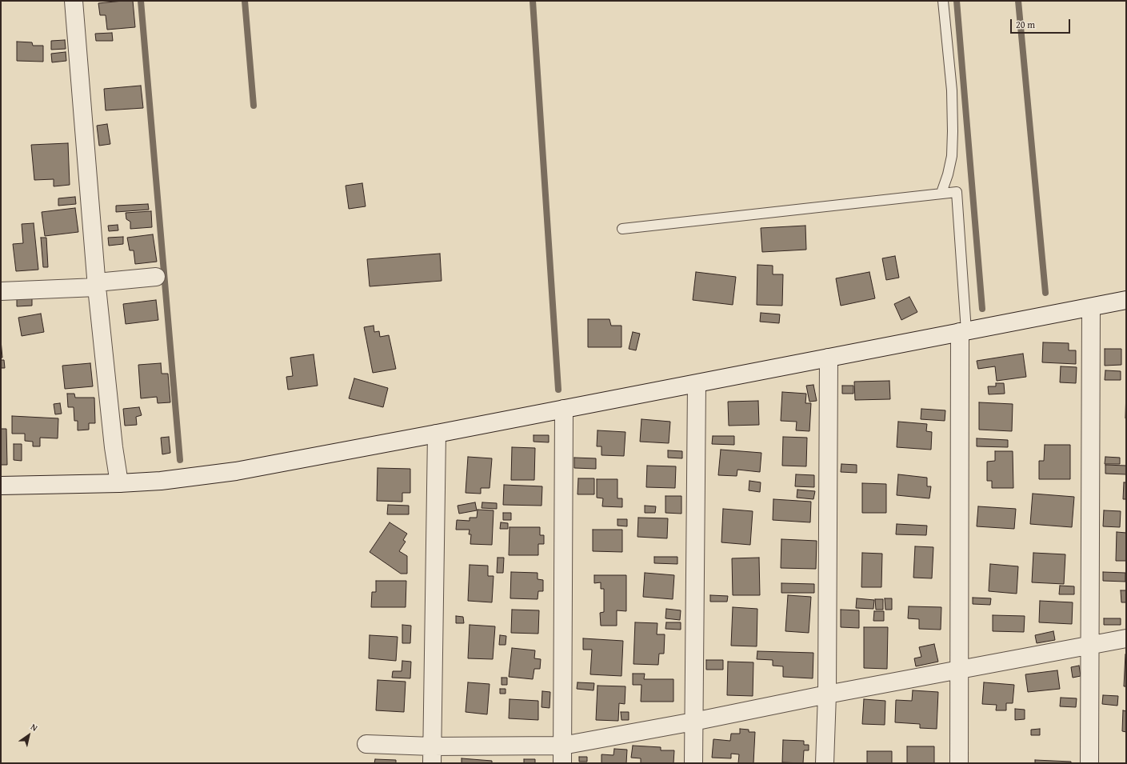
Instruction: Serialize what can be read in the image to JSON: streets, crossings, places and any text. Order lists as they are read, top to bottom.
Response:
{
  "scale_bar": "20 m",
  "north": "top right"
}
